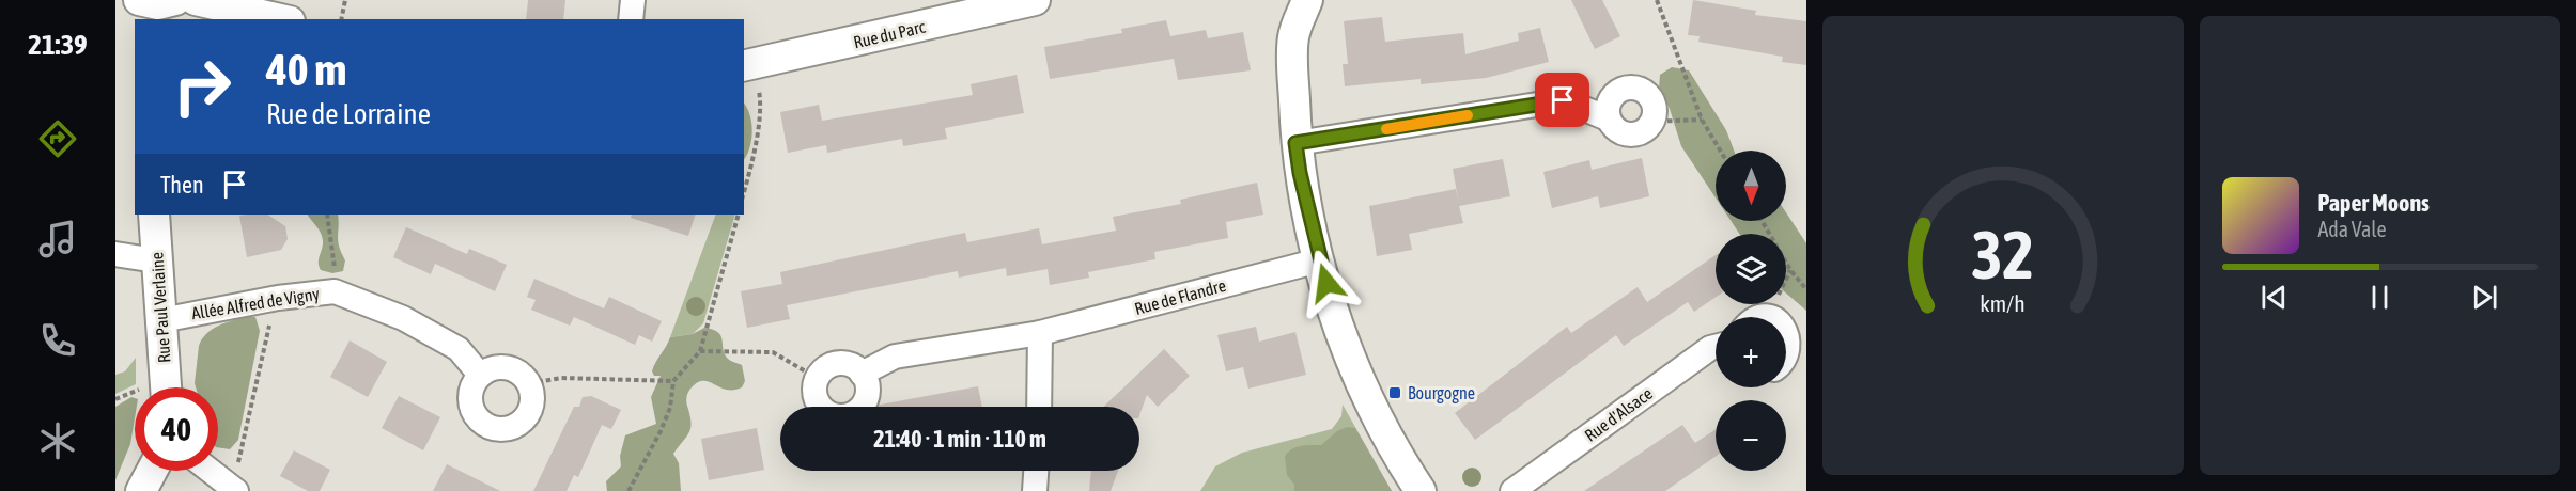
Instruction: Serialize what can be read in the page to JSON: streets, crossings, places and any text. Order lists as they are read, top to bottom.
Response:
{
  "streets": {
    "street": [
      "Rue du Parc",
      "Rue de Flandre",
      "Allée Alfred de Vigny",
      "Rue Paul Verlaine",
      "Rue d'Alsace"
    ]
  },
  "crossings": [
    ["Allée Alfred de Vigny", "Rue Paul Verlaine"]
  ],
  "places": {
    "transit": ["Bourgogne"]
  },
  "north": "bottom",
  "page": {
    "tabs": "21:39",
    "turn": ["40 m", "Rue de Lorraine"],
    "map_buttons": ["+", "−"],
    "then": "Then",
    "song": ["Paper Moons", "Ada Vale"],
    "limit": "40",
    "trip": "21:40 · 1 min · 110 m",
    "gauge": ["32", "km/h"]
  }
}
